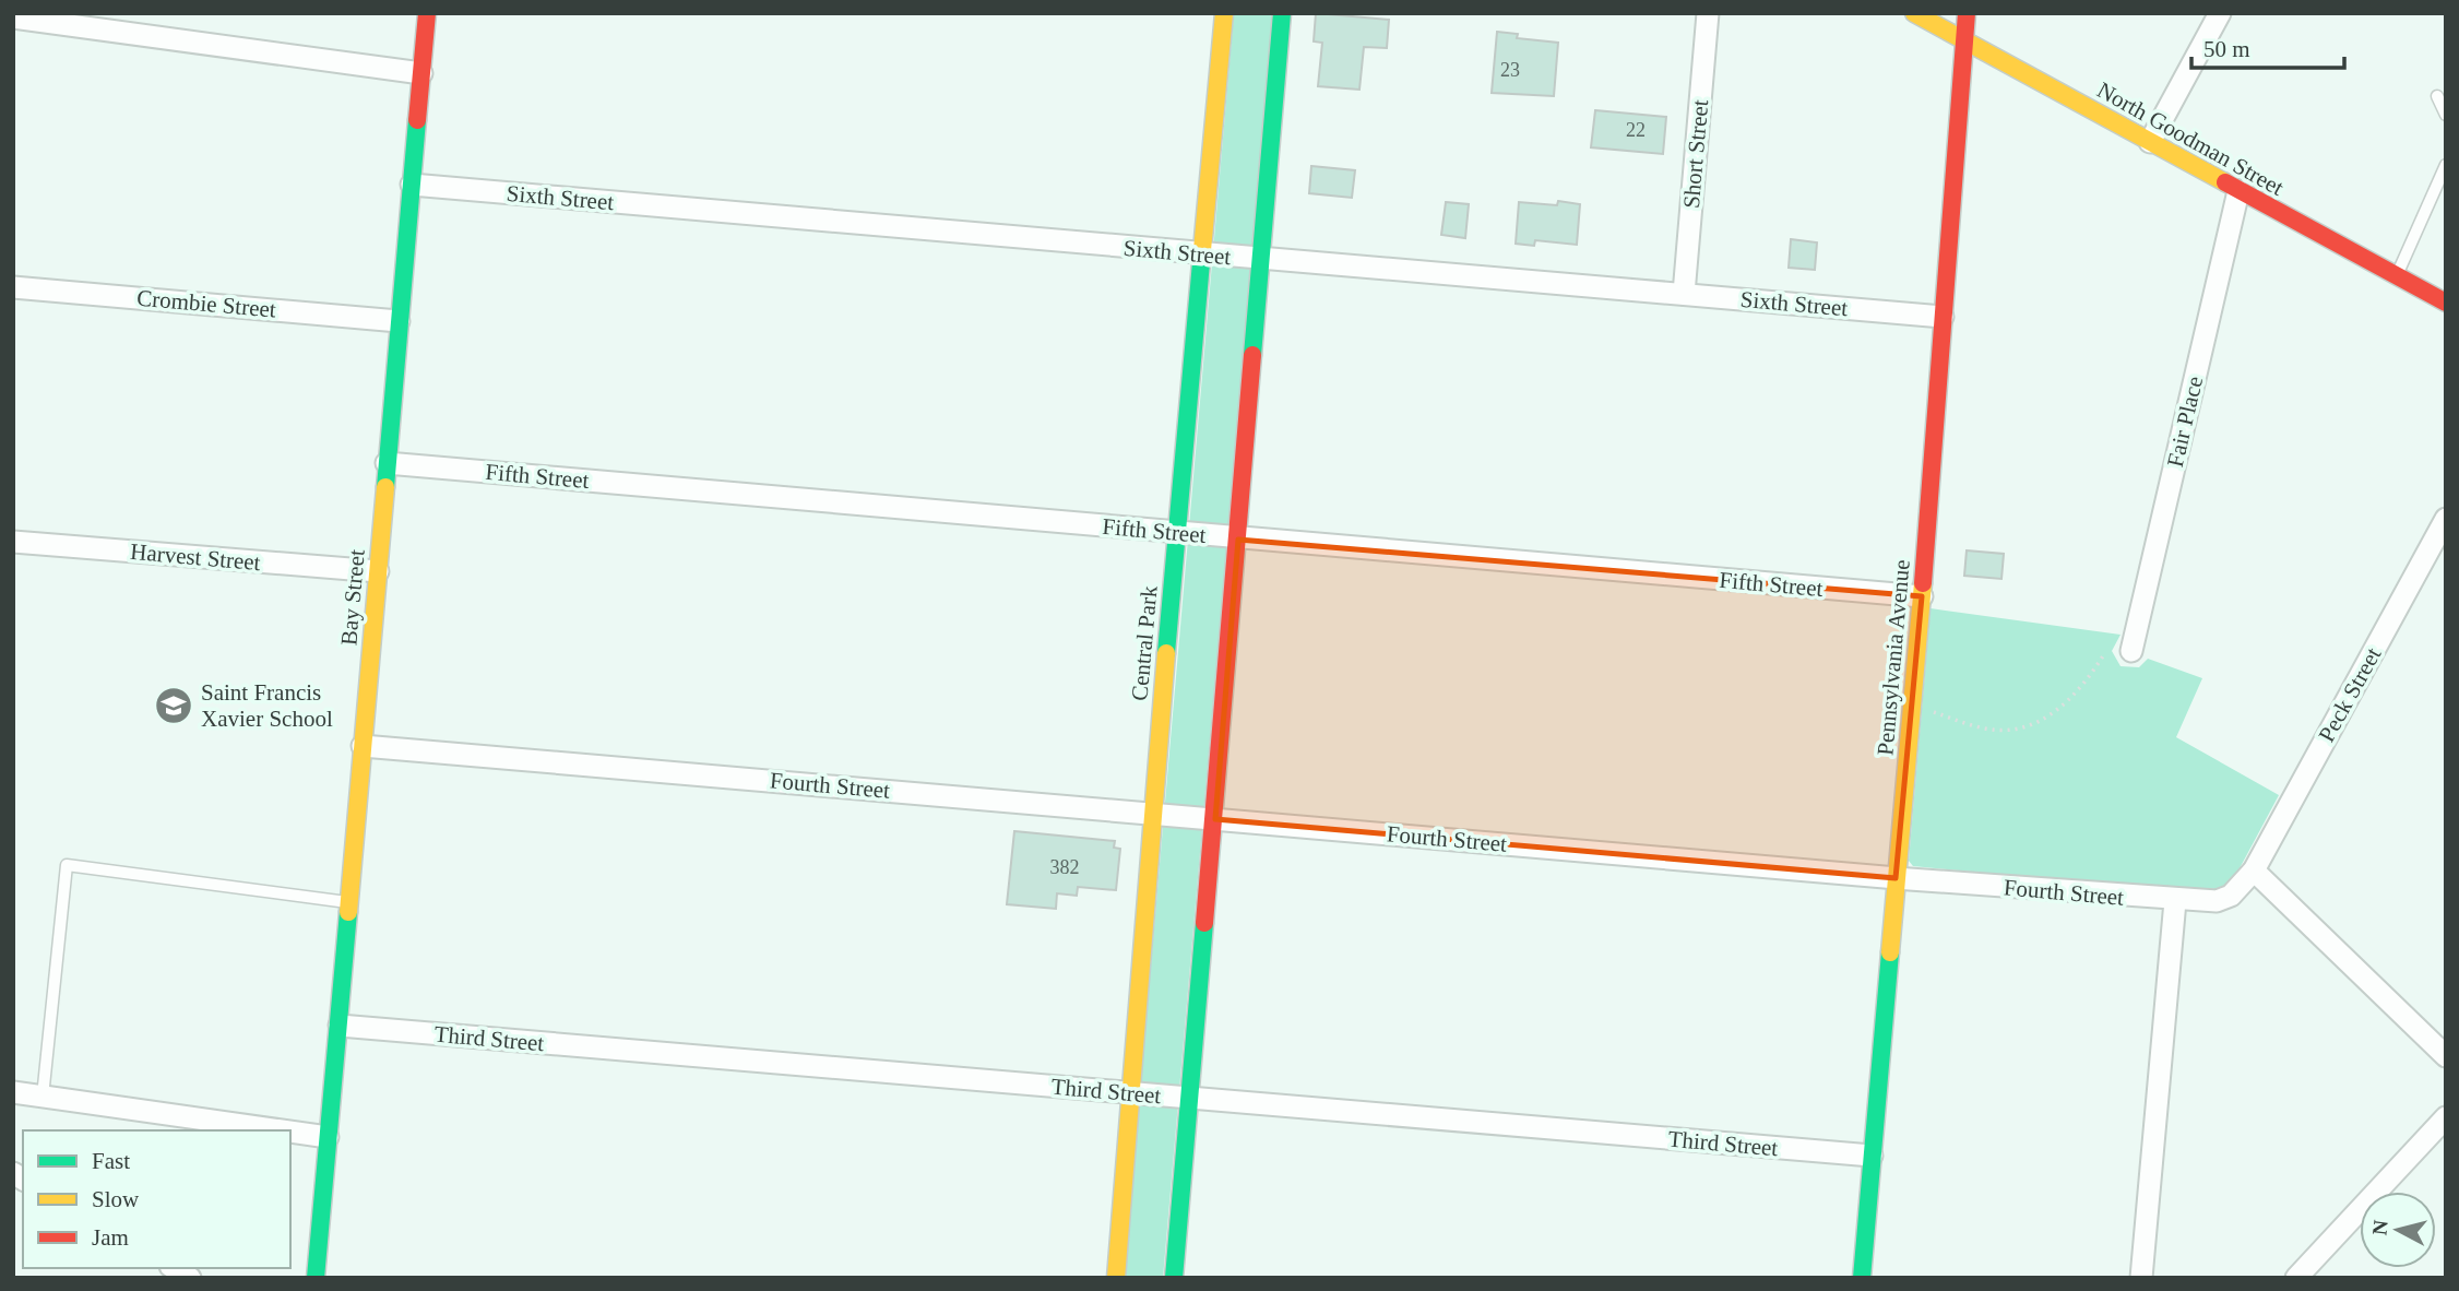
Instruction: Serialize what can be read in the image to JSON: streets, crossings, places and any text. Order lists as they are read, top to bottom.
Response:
{
  "streets": {
    "main road": [
      "North Goodman Street",
      "Bay Street",
      "Central Park",
      "Pennsylvania Avenue"
    ],
    "street": [
      "Short Street",
      "Sixth Street",
      "Crombie Street",
      "Fair Place",
      "Fifth Street",
      "Harvest Street",
      "Peck Street",
      "Fourth Street",
      "Third Street"
    ]
  },
  "crossings": [
    ["North Goodman Street", "Fair Place"],
    ["North Goodman Street", "Pennsylvania Avenue"],
    ["Short Street", "Sixth Street"],
    ["Sixth Street", "Bay Street"],
    ["Sixth Street", "Central Park"],
    ["Sixth Street", "Pennsylvania Avenue"],
    ["Crombie Street", "Bay Street"],
    ["Fifth Street", "Bay Street"],
    ["Fifth Street", "Central Park"],
    ["Fifth Street", "Pennsylvania Avenue"],
    ["Harvest Street", "Bay Street"],
    ["Bay Street", "Fourth Street"],
    ["Bay Street", "Third Street"],
    ["Central Park", "Fourth Street"],
    ["Central Park", "Third Street"],
    ["Pennsylvania Avenue", "Fourth Street"],
    ["Pennsylvania Avenue", "Third Street"],
    ["Peck Street", "Fourth Street"]
  ],
  "places": {
    "school or university": ["Saint Francis Xavier School"]
  },
  "house_numbers": ["23", "22", "382"],
  "legend": ["Fast", "Slow", "Jam"],
  "scale_bar": "50 m",
  "north": "left"
}
